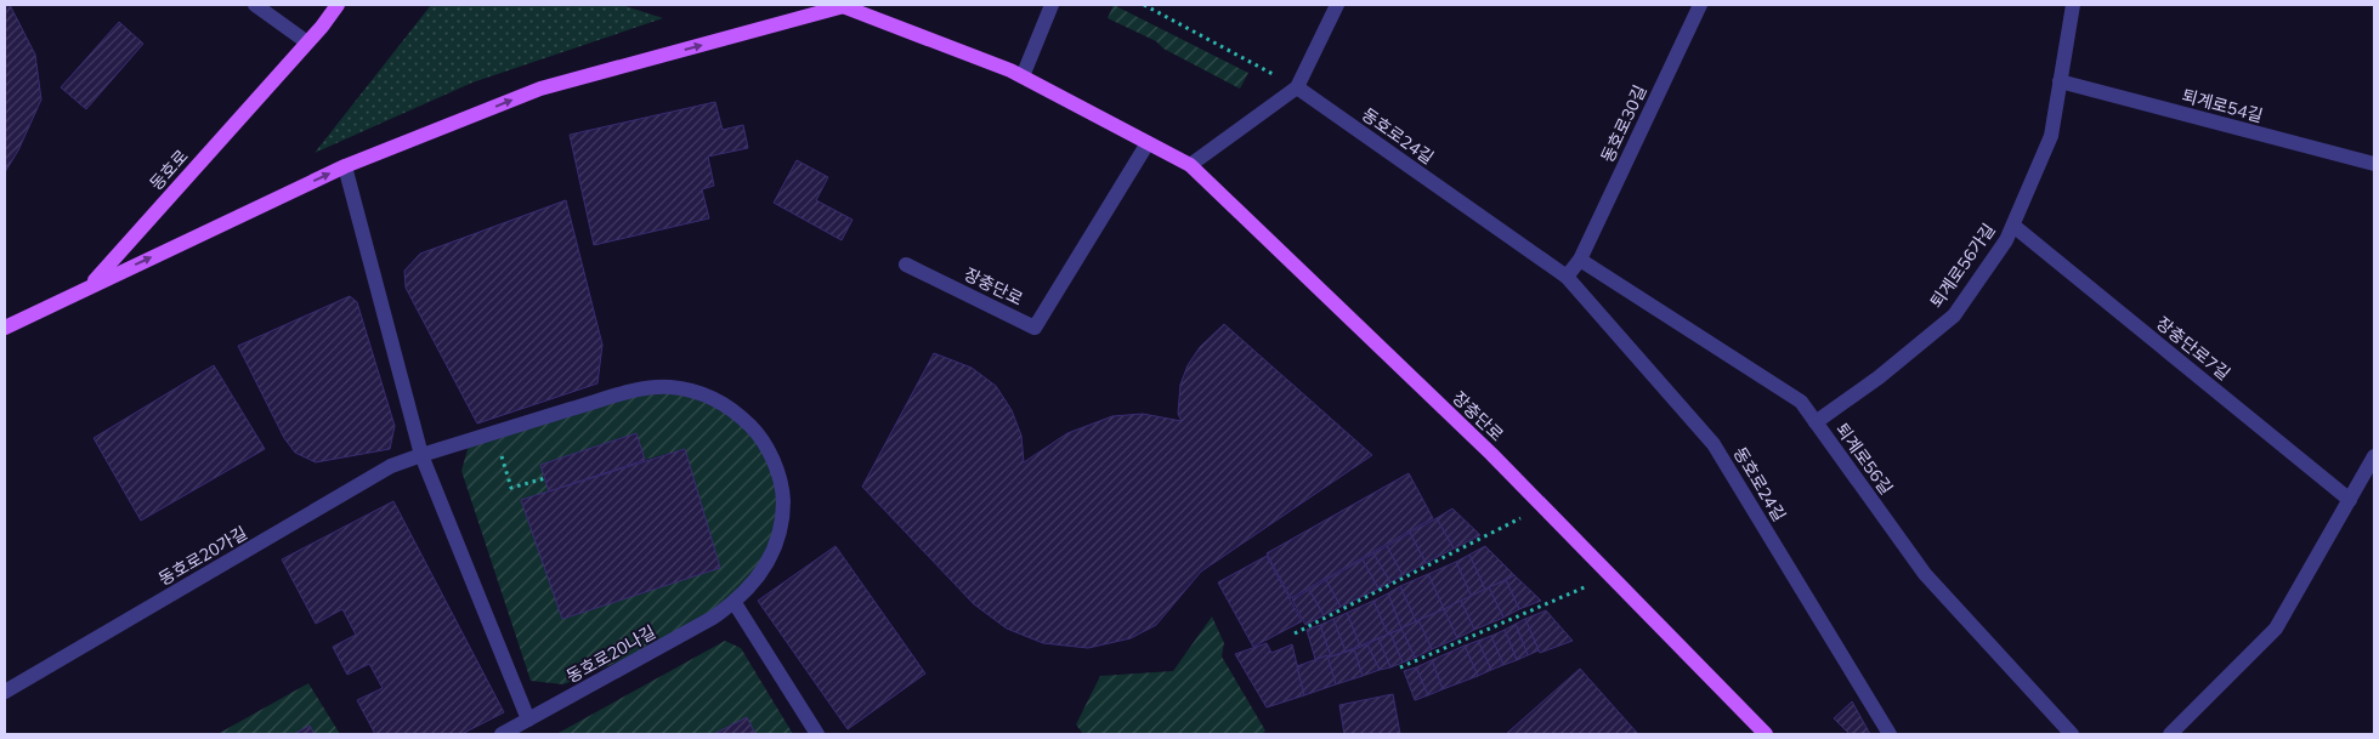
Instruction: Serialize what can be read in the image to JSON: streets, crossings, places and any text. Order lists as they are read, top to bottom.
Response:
{
  "streets": {
    "main road": ["동호로", "장충단로"],
    "street": [
      "퇴계로54길",
      "동호로30길",
      "동호로24길",
      "퇴계로56가길",
      "장충단로7길",
      "퇴계로56길",
      "동호로20가길",
      "동호로20나길"
    ]
  },
  "crossings": [
    ["퇴계로54길", "퇴계로56가길"],
    ["동호로30길", "퇴계로56길"],
    ["퇴계로56가길", "장충단로7길"],
    ["퇴계로56가길", "퇴계로56길"],
    ["동호로20가길", "동호로20나길"]
  ]
}
